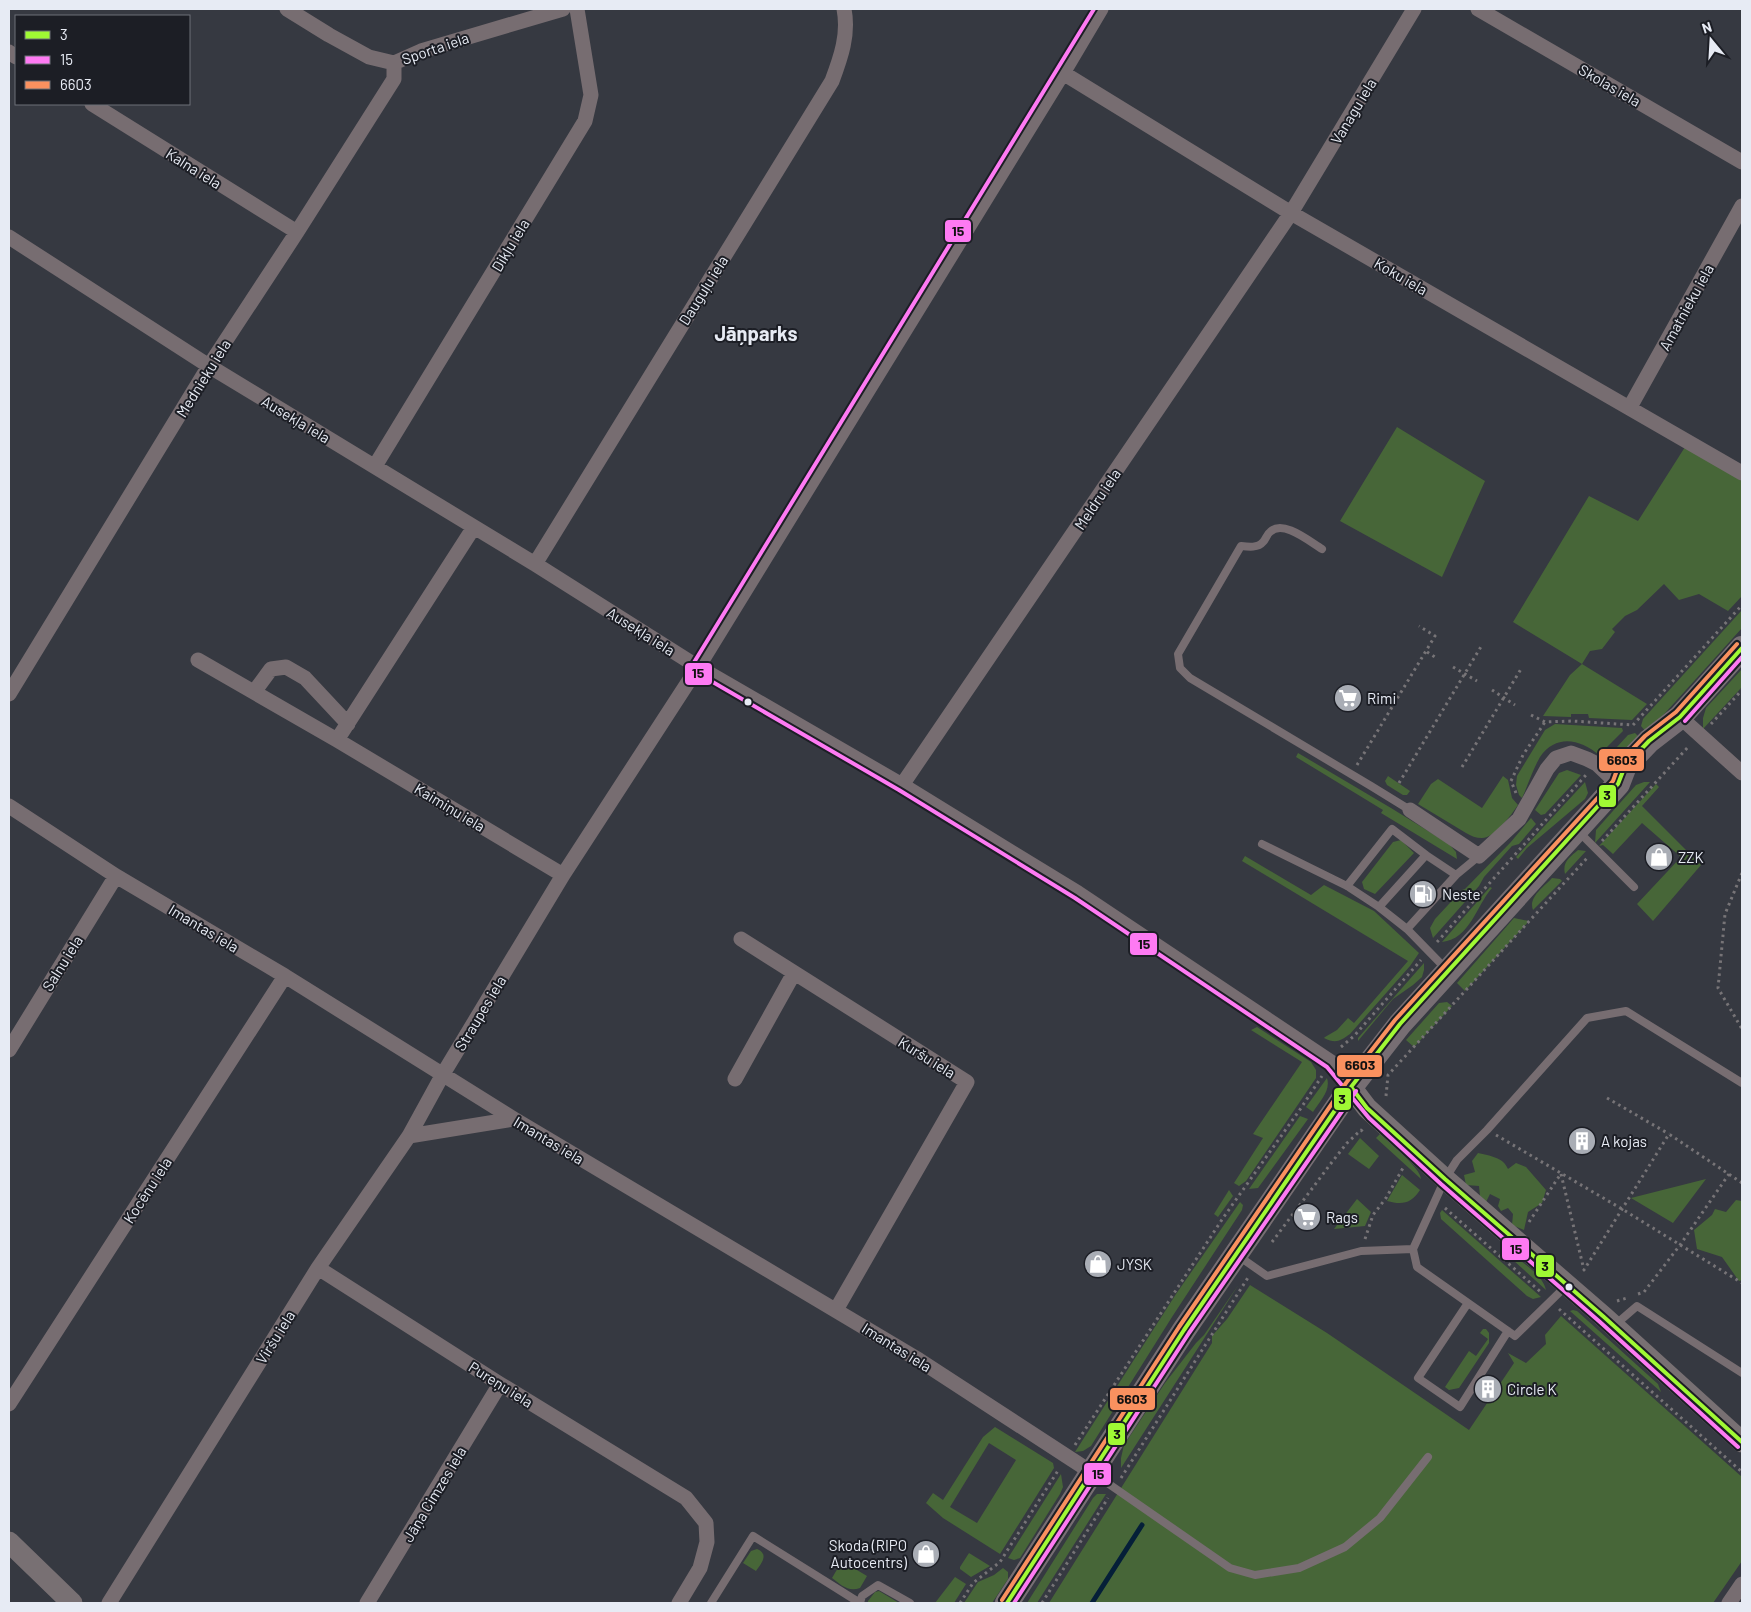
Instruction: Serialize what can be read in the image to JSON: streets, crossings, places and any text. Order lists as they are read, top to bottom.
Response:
{
  "streets": {
    "street": [
      "Sporta iela",
      "Skolas iela",
      "Vanagu iela",
      "Kalna iela",
      "Dikļu iela",
      "Koku iela",
      "Dauguļu iela",
      "Amatnieku iela",
      "Mednieku iela",
      "Ausekļa iela",
      "Meldru iela",
      "Kaimiņu iela",
      "Imantas iela",
      "Salnu iela",
      "Straupes iela",
      "Kuršu iela",
      "Kocēnu iela",
      "Viršu iela",
      "Pureņu iela",
      "Jāņa Cimzes iela"
    ]
  },
  "crossings": [
    ["Sporta iela", "Mednieku iela"],
    ["Vanagu iela", "Koku iela"],
    ["Vanagu iela", "Meldru iela"],
    ["Kalna iela", "Mednieku iela"],
    ["Dikļu iela", "Ausekļa iela"],
    ["Koku iela", "Amatnieku iela"],
    ["Koku iela", "Meldru iela"],
    ["Koku iela", "Straupes iela"],
    ["Dauguļu iela", "Ausekļa iela"],
    ["Mednieku iela", "Ausekļa iela"],
    ["Ausekļa iela", "Meldru iela"],
    ["Ausekļa iela", "Straupes iela"],
    ["Kaimiņu iela", "Straupes iela"],
    ["Imantas iela", "Salnu iela"],
    ["Imantas iela", "Straupes iela"],
    ["Imantas iela", "Kuršu iela"],
    ["Imantas iela", "Kocēnu iela"],
    ["Imantas iela", "Viršu iela"],
    ["Straupes iela", "Viršu iela"],
    ["Viršu iela", "Pureņu iela"],
    ["Pureņu iela", "Jāņa Cimzes iela"]
  ],
  "districts": ["Jāņparks"],
  "places": {
    "supermarket": ["Rimi", "Rags"],
    "shop": ["ZZK", "JYSK", "Skoda (RIPO Autocentrs)"],
    "fuel station": ["Neste"],
    "building": ["A kojas", "Circle K"]
  },
  "lines": ["transit line 15", "transit line 6603", "transit line 3"],
  "legend": ["3", "15", "6603"],
  "north": "top"
}
